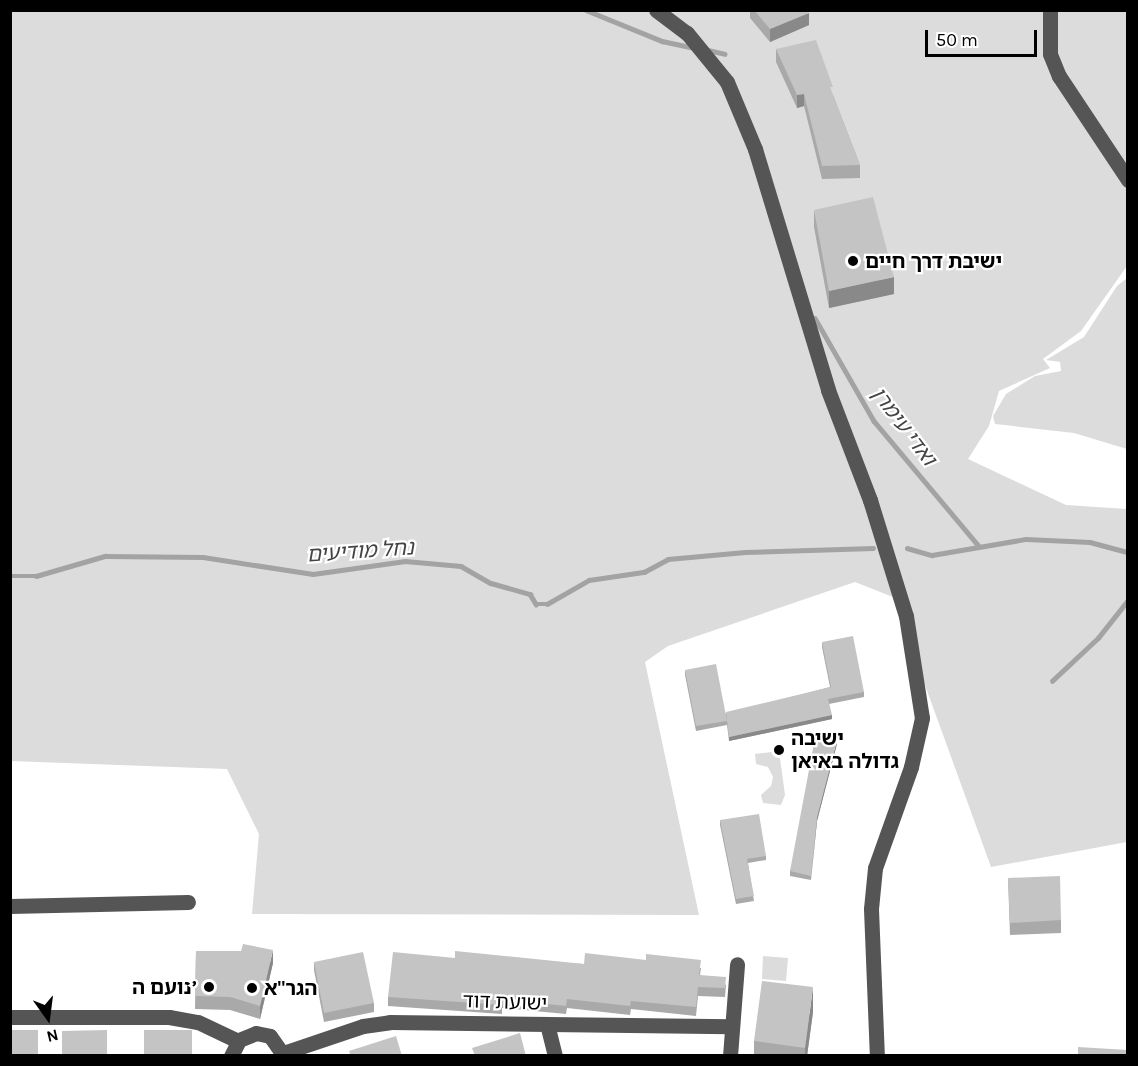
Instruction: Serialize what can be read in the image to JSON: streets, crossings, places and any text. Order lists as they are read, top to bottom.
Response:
{
  "streets": {
    "street": ["ישועת דוד"]
  },
  "water": ["ואדי עימרן", "נחל מודיעים"],
  "places": [
    "ישיבת דרך חיים",
    "ישיבה גדולה באיאן",
    "נועם ה’",
    "הגר\"א"
  ],
  "scale_bar": "50 m",
  "north": "bottom"
}
